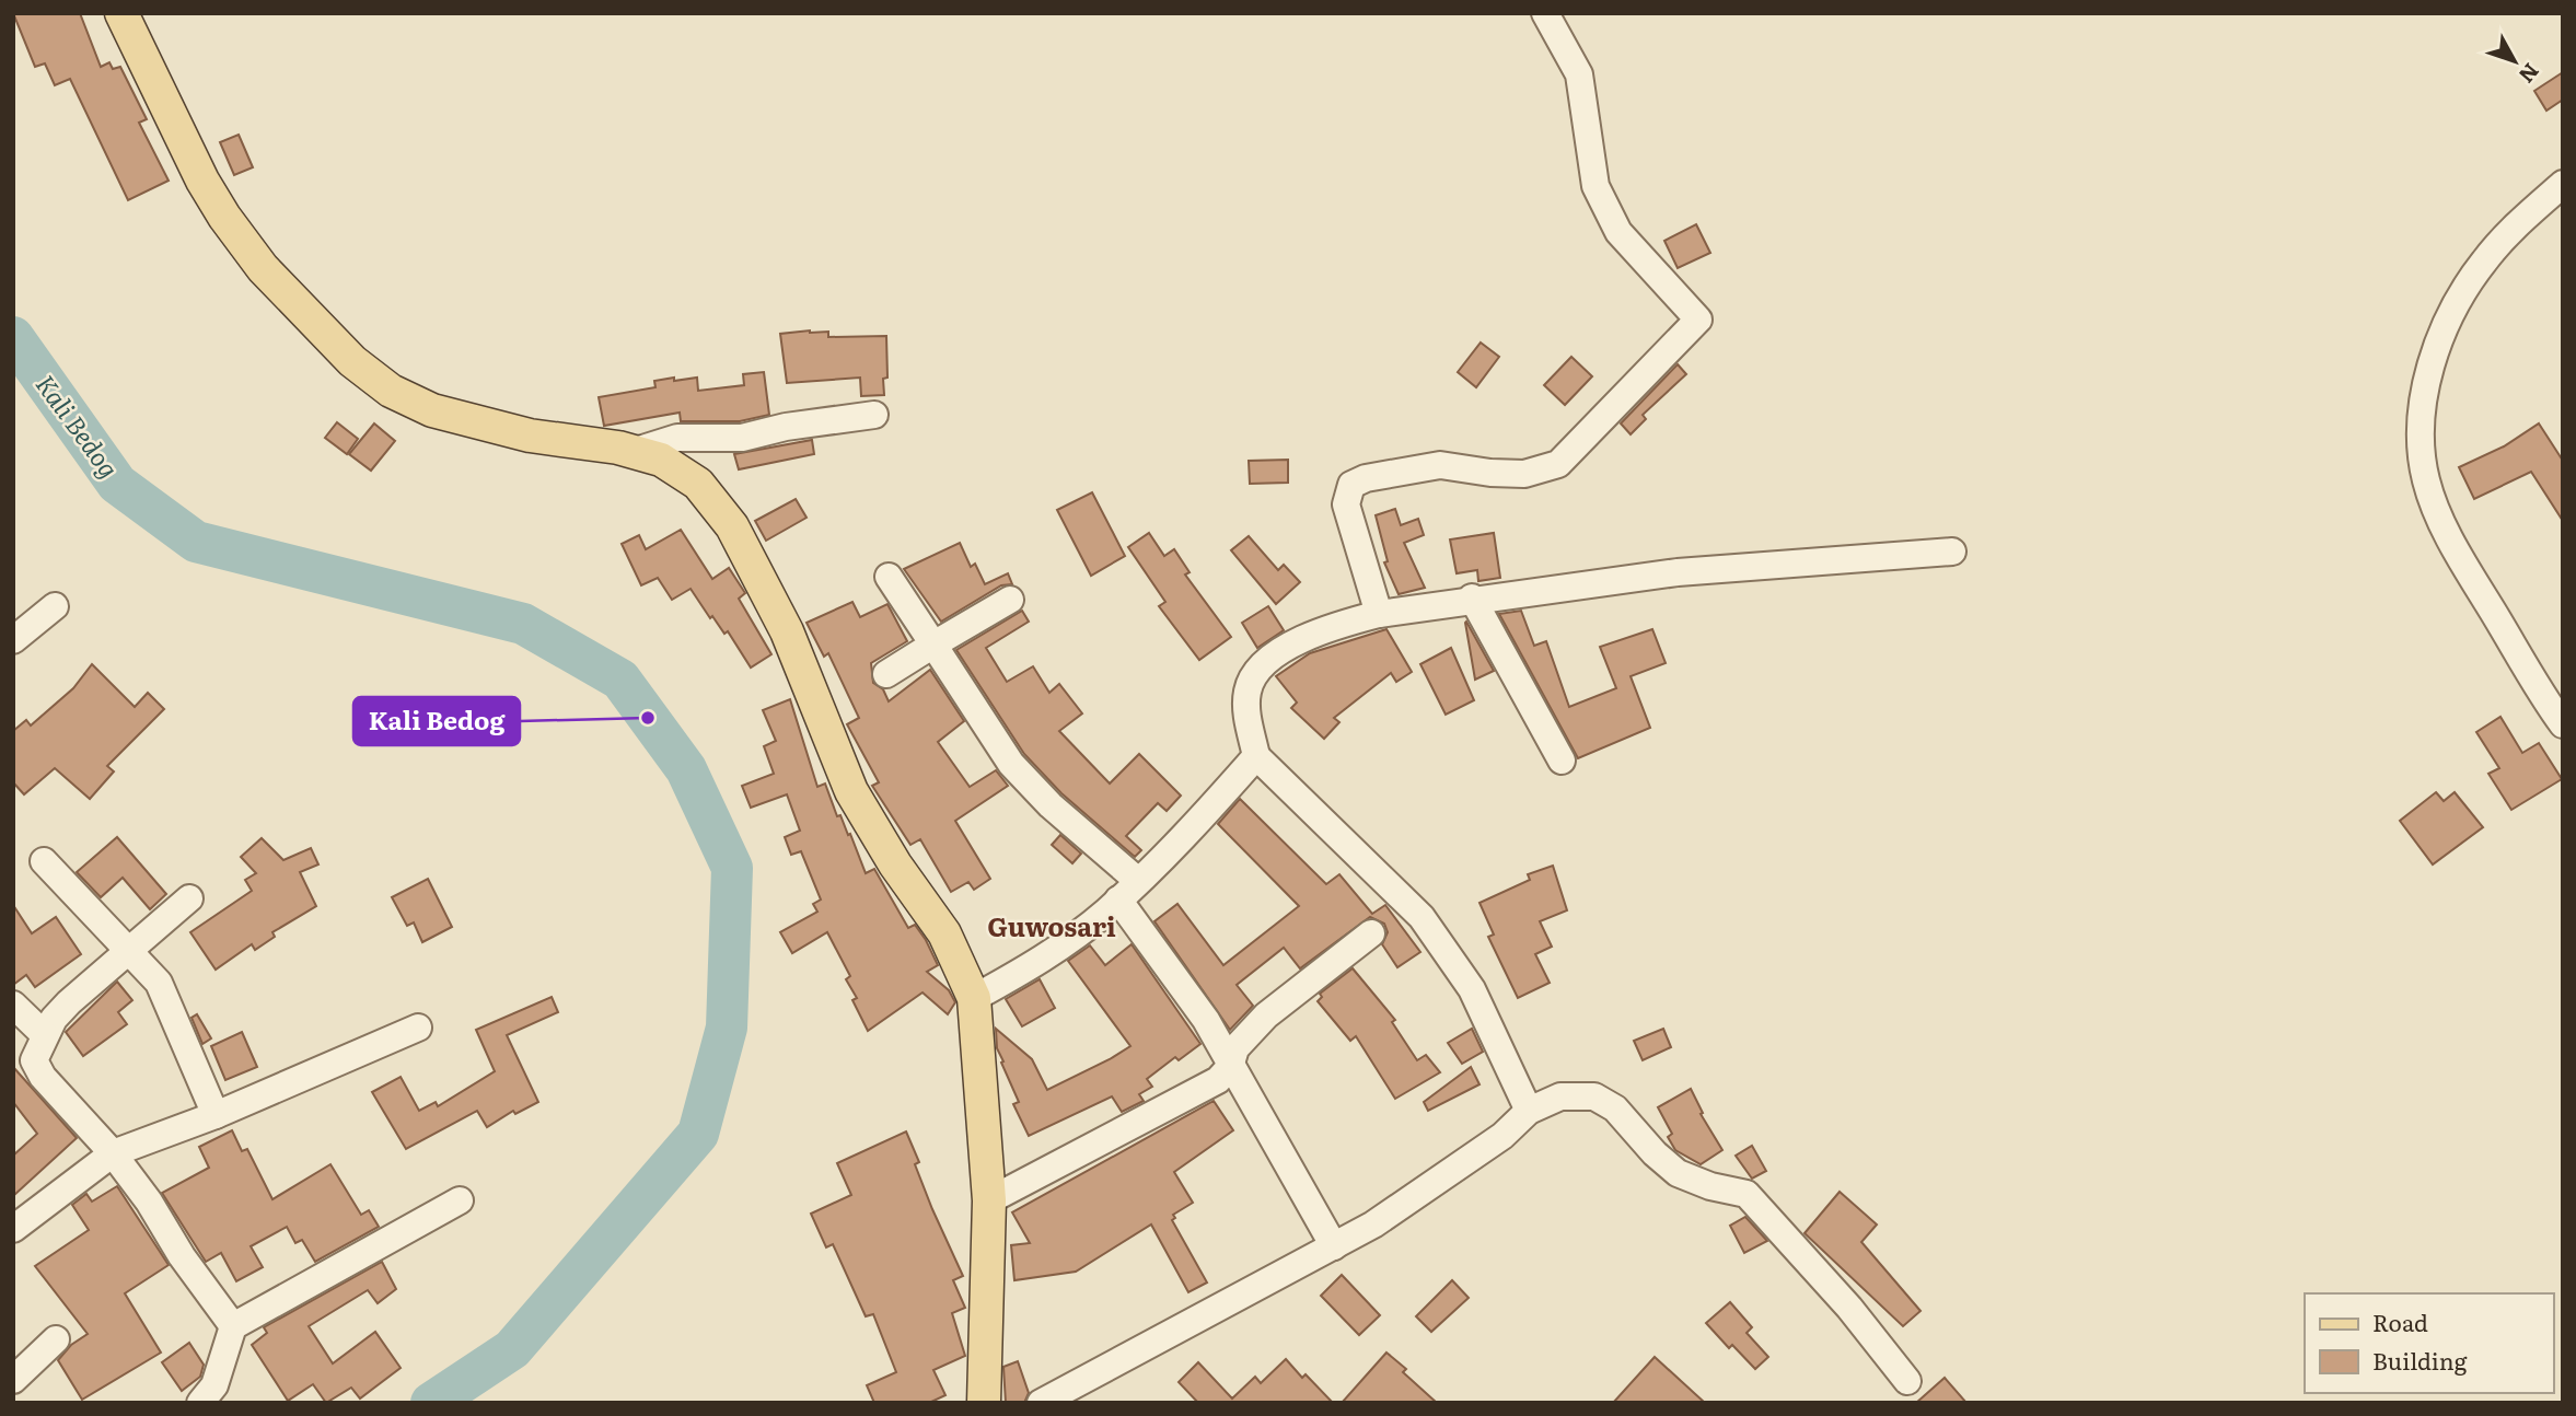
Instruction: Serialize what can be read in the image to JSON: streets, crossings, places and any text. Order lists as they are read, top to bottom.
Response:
{
  "districts": ["Guwosari"],
  "water": ["Kali Bedog"],
  "places": ["Kali Bedog"],
  "legend": ["Road", "Building"],
  "north": "bottom right"
}
